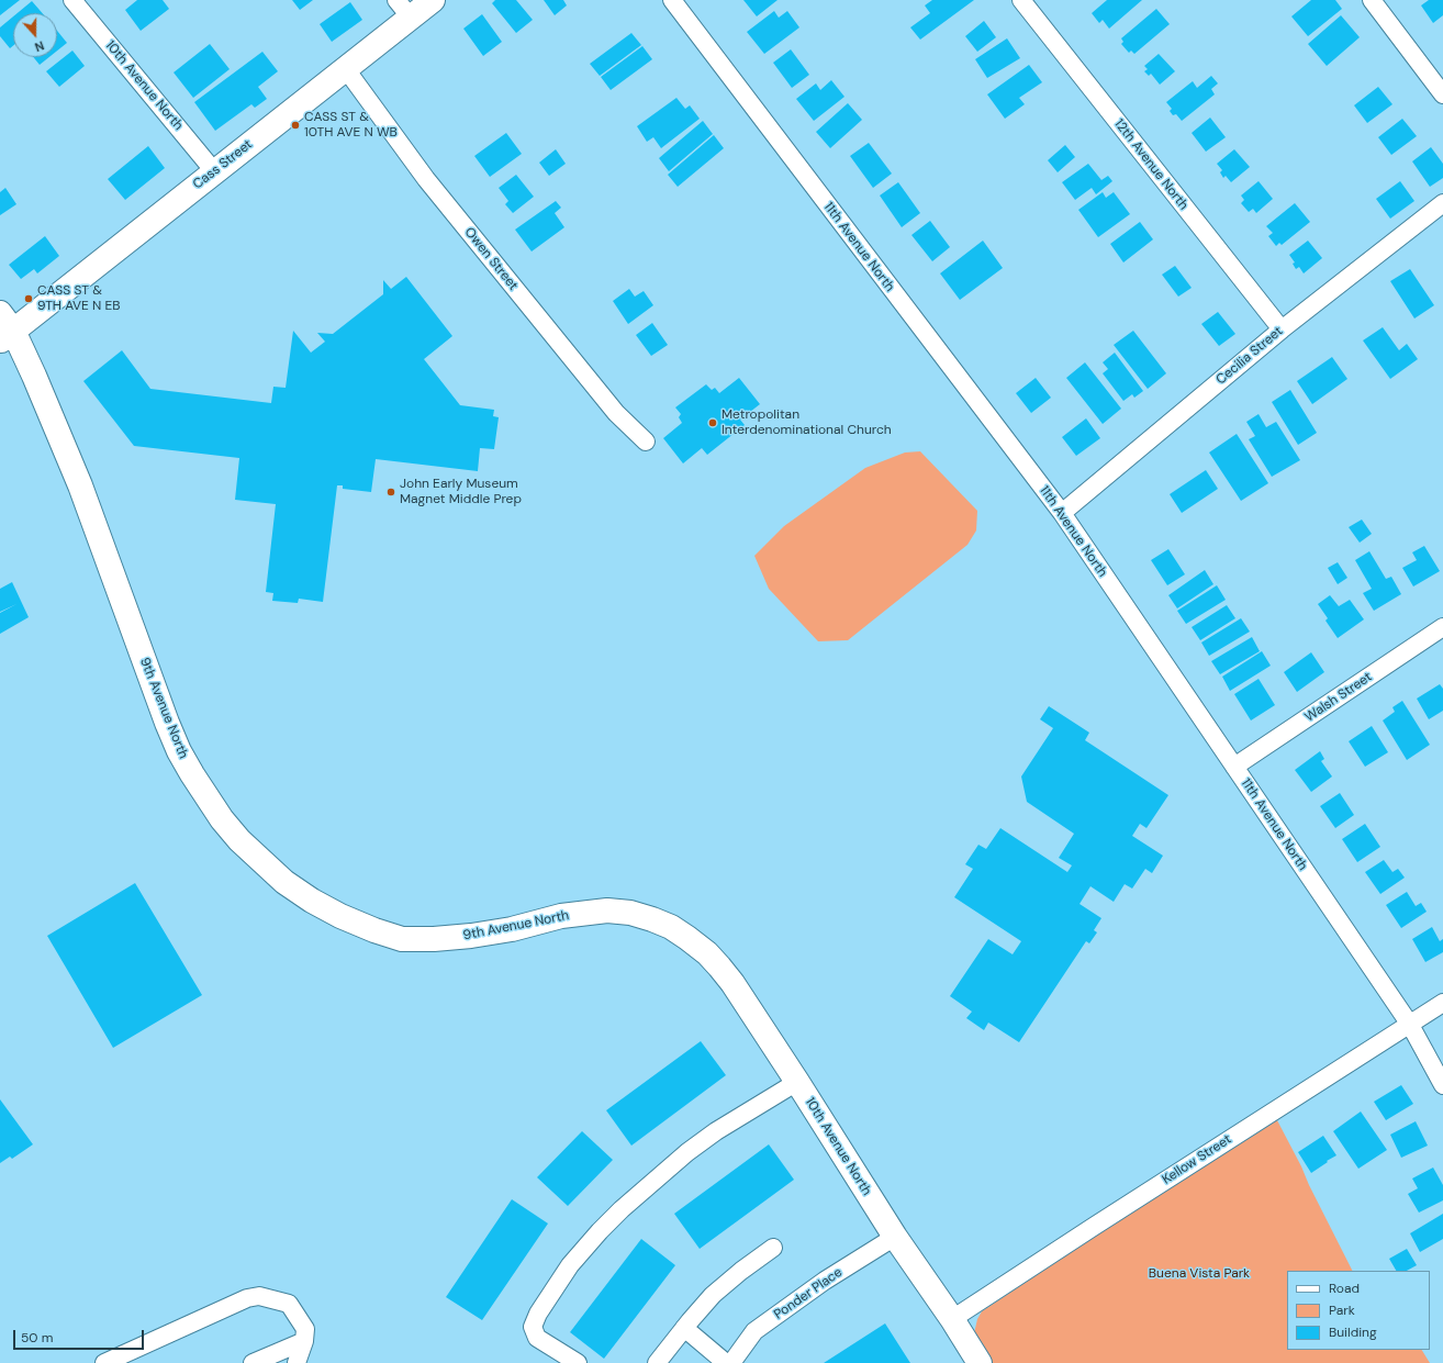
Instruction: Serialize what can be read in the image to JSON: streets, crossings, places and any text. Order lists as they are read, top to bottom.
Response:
{
  "streets": {
    "street": [
      "10th Avenue North",
      "Cass Street",
      "12th Avenue North",
      "11th Avenue North",
      "Owen Street",
      "Cecilia Street",
      "Walsh Street",
      "9th Avenue North",
      "Kellow Street",
      "Ponder Place"
    ]
  },
  "crossings": [
    ["10th Avenue North", "Cass Street"],
    ["10th Avenue North", "9th Avenue North"],
    ["10th Avenue North", "Kellow Street"],
    ["10th Avenue North", "Ponder Place"],
    ["Cass Street", "Owen Street"],
    ["Cass Street", "9th Avenue North"],
    ["12th Avenue North", "Cecilia Street"],
    ["11th Avenue North", "Cecilia Street"],
    ["11th Avenue North", "Walsh Street"],
    ["11th Avenue North", "Kellow Street"]
  ],
  "parks": ["Buena Vista Park"],
  "places": [
    "CASS ST & 10TH AVE N WB",
    "CASS ST & 9TH AVE N EB",
    "Metropolitan Interdenominational Church",
    "John Early Museum Magnet Middle Prep"
  ],
  "legend": ["Road", "Park", "Building"],
  "scale_bar": "50 m",
  "north": "bottom"
}
